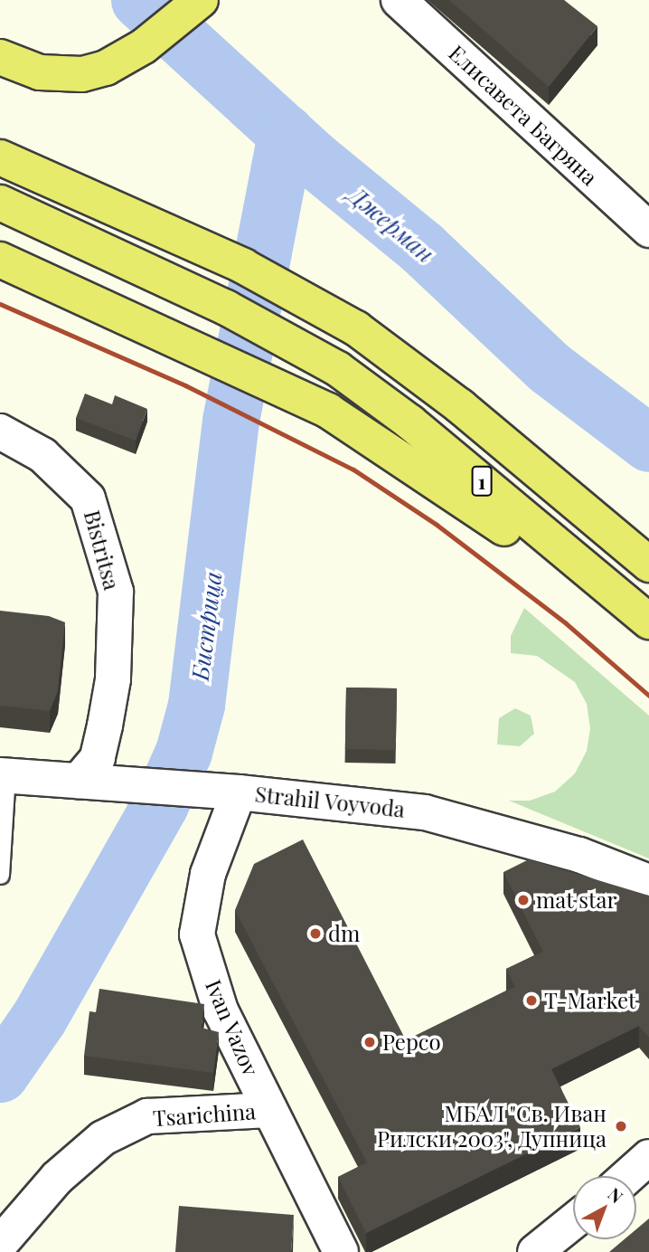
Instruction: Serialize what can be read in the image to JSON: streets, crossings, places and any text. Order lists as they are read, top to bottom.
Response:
{
  "streets": {
    "main road": ["1"],
    "street": [
      "Елисавета Багряна",
      "Bistritsa",
      "Strahil Voyvoda",
      "Ivan Vazov",
      "Tsarichina"
    ]
  },
  "crossings": [
    ["Bistritsa", "Strahil Voyvoda"],
    ["Strahil Voyvoda", "Ivan Vazov"],
    ["Ivan Vazov", "Tsarichina"]
  ],
  "water": ["Джерман", "Бистрица"],
  "places": [
    "mat star",
    "dm",
    "T-Market",
    "Pepco",
    "МБАЛ \"Св. Иван Рилски 2003\", Дупница"
  ],
  "north": "top right"
}
